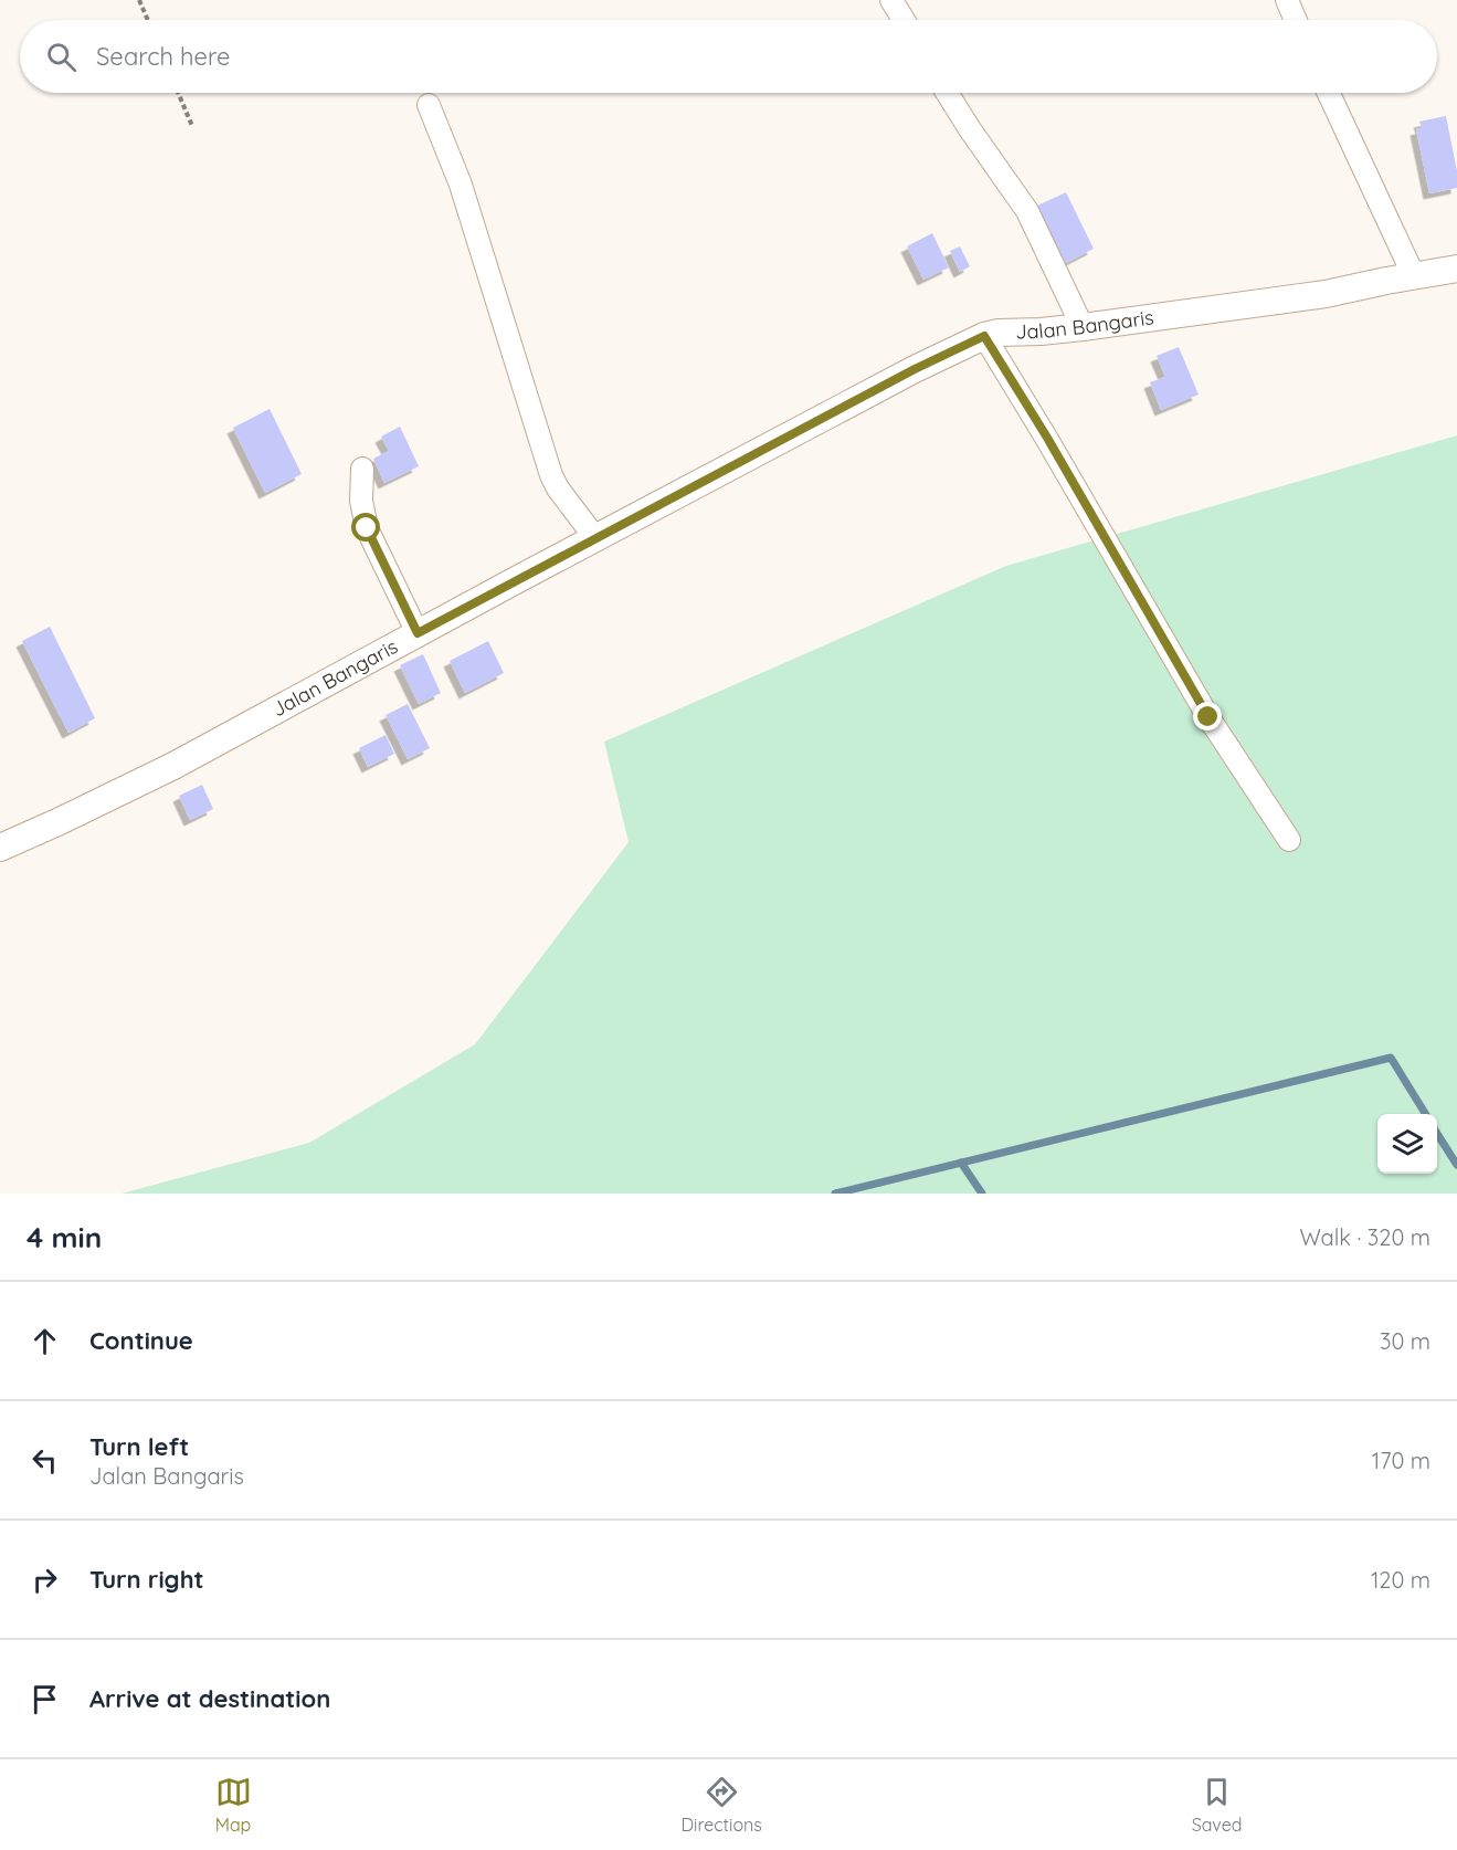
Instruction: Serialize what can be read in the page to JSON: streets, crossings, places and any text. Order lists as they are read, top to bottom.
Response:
{
  "streets": {
    "street": ["Jalan Bangaris"]
  },
  "page": {
    "search": "Search here",
    "heading": ["4 min", "Walk · 320 m"],
    "list": [
      ["Continue", "30 m"],
      ["Turn left", "Jalan Bangaris", "170 m"],
      ["Turn right", "120 m"],
      "Arrive at destination"
    ],
    "nav": ["Map", "Directions", "Saved"]
  }
}
